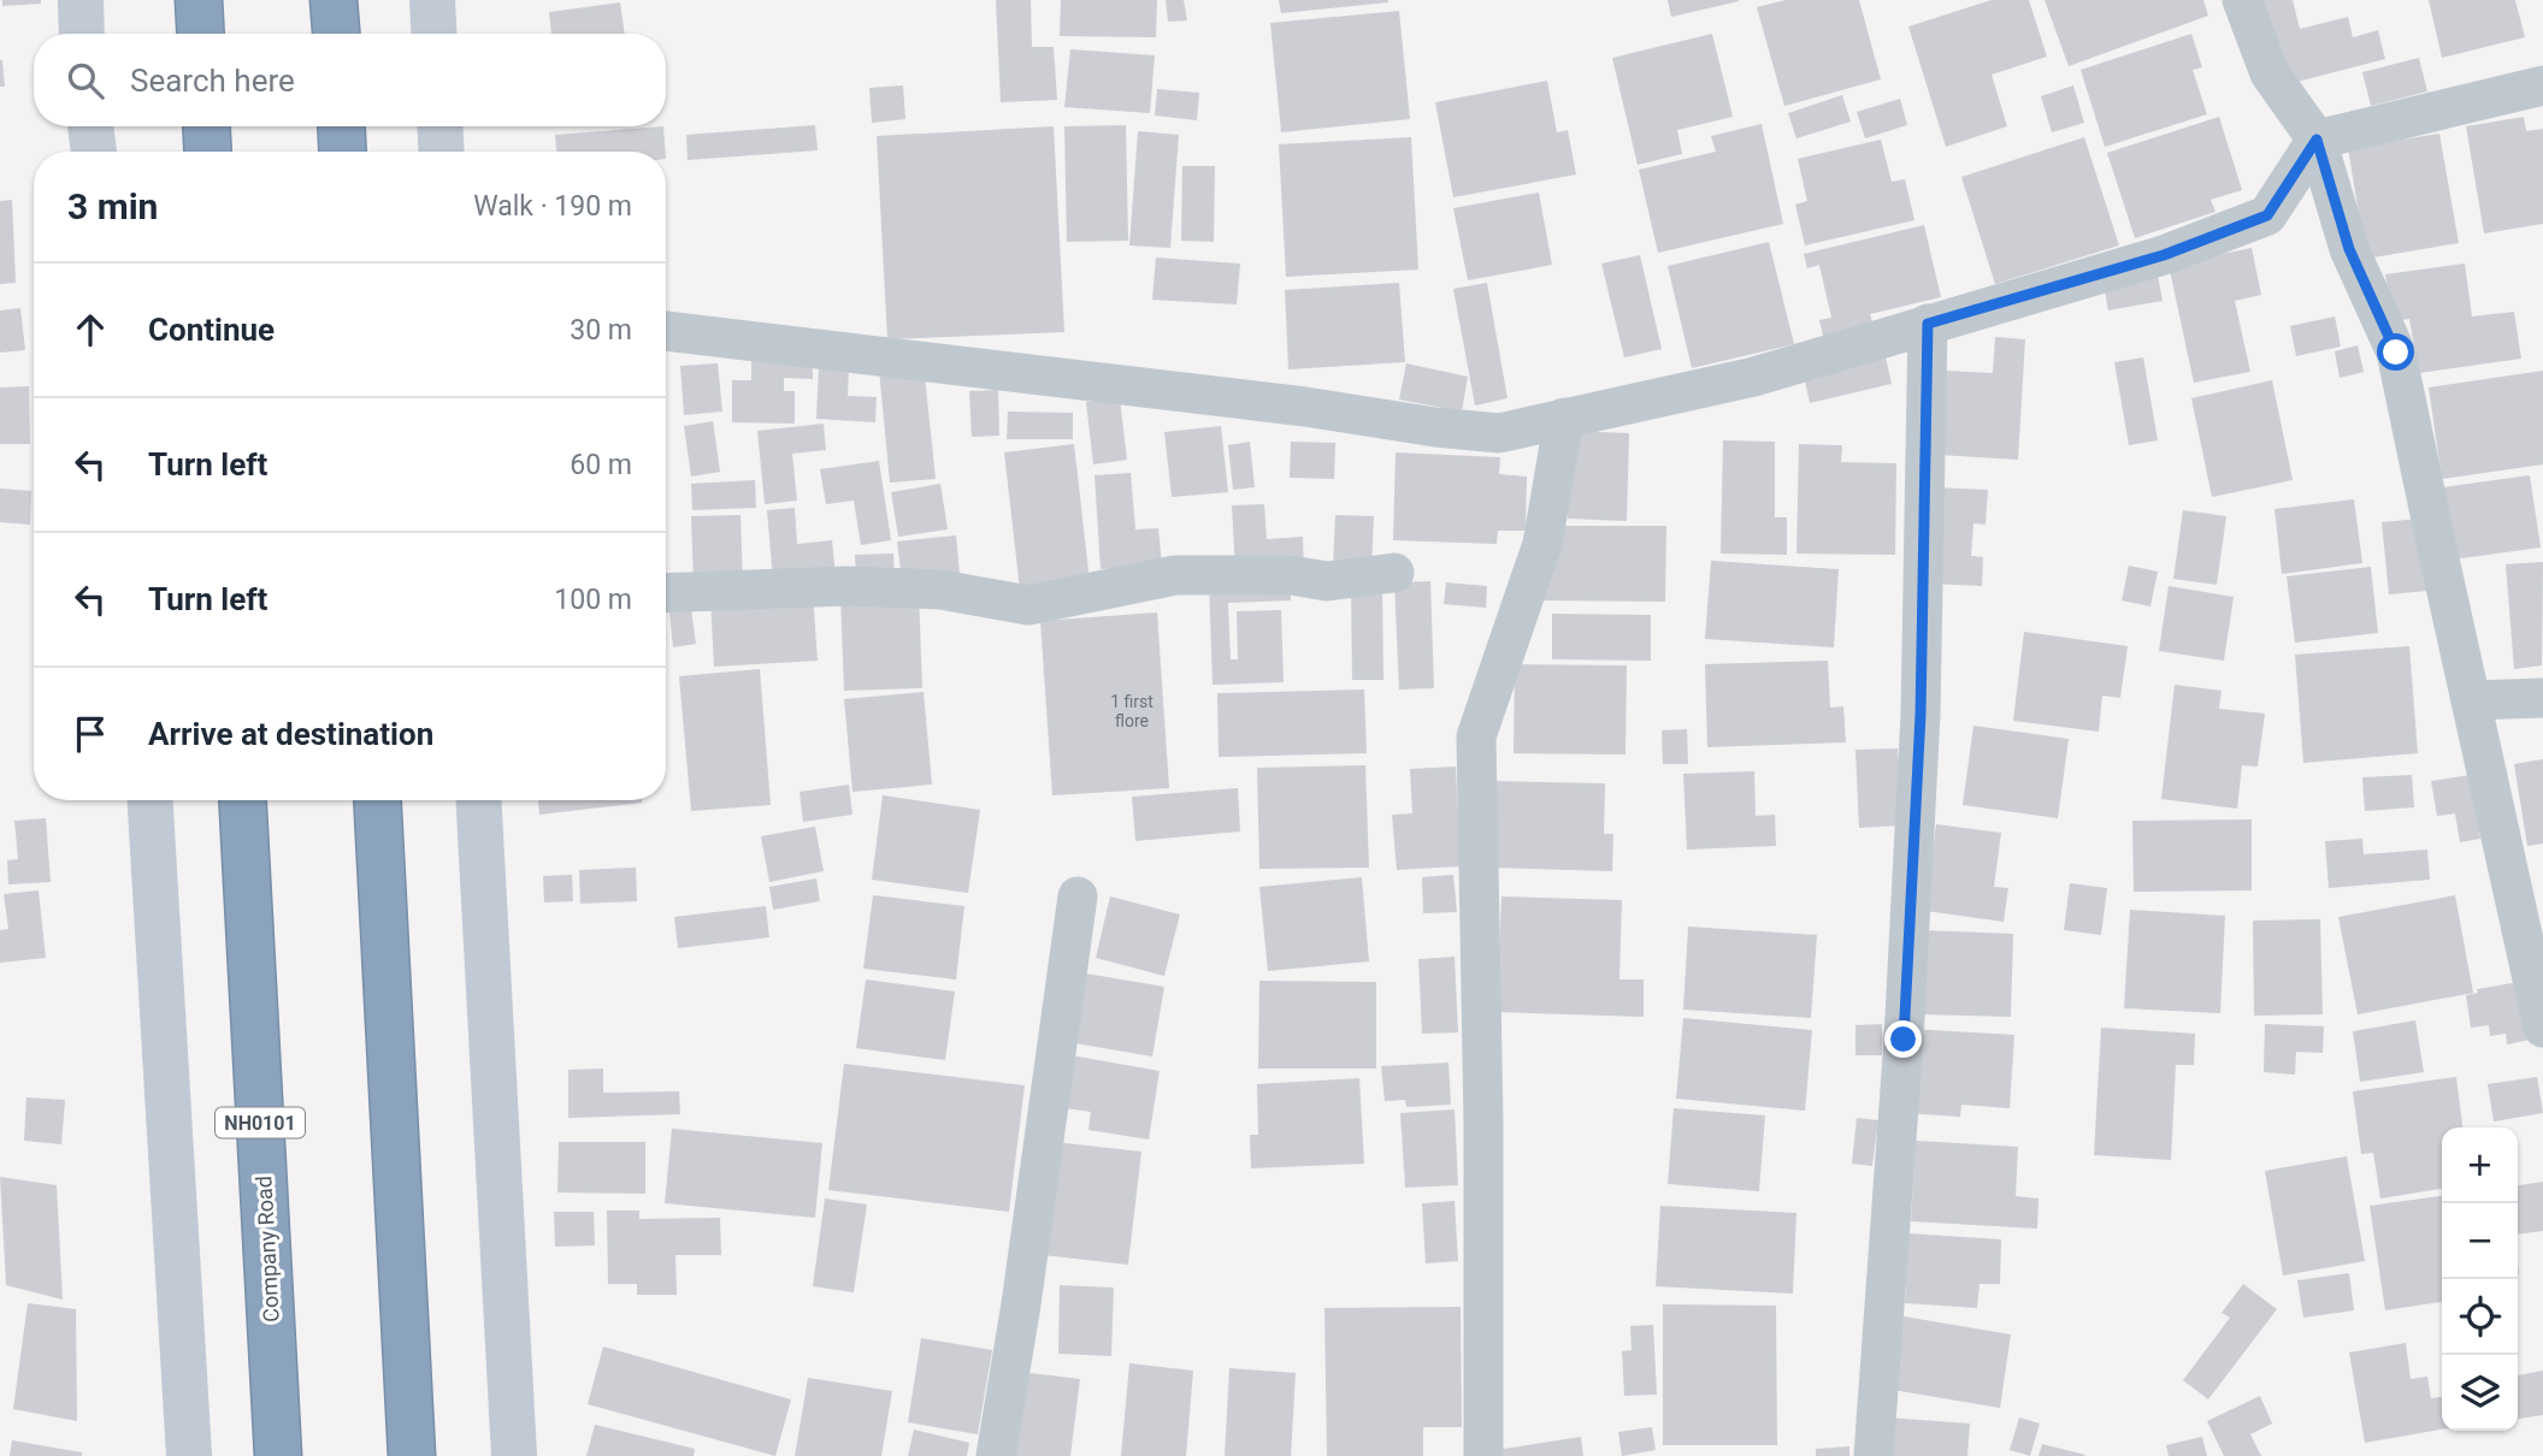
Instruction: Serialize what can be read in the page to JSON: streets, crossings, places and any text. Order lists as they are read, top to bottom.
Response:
{
  "streets": {
    "highway": ["NH0101", "Company Road"]
  },
  "house_numbers": ["1 first flore"],
  "page": {
    "search": "Search here",
    "heading": ["3 min", "Walk · 190 m"],
    "list": [
      ["Continue", "30 m"],
      ["Turn left", "60 m"],
      ["Turn left", "100 m"],
      "Arrive at destination"
    ],
    "map_buttons": ["+", "−"]
  }
}
